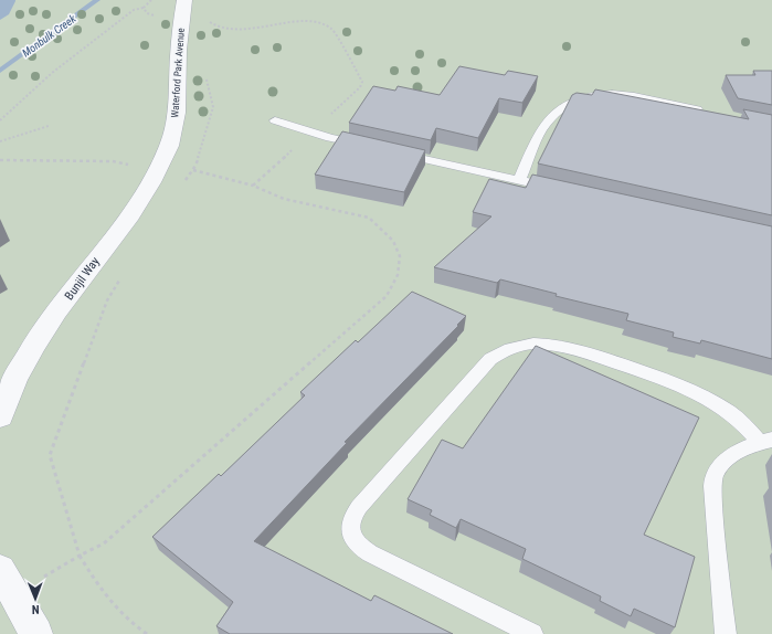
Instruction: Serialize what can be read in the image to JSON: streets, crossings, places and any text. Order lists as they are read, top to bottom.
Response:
{
  "streets": {
    "street": ["Waterford Park Avenue", "Bunjil Way"]
  },
  "crossings": [
    ["Waterford Park Avenue", "Bunjil Way"]
  ],
  "water": ["Monbulk Creek"],
  "north": "bottom"
}
